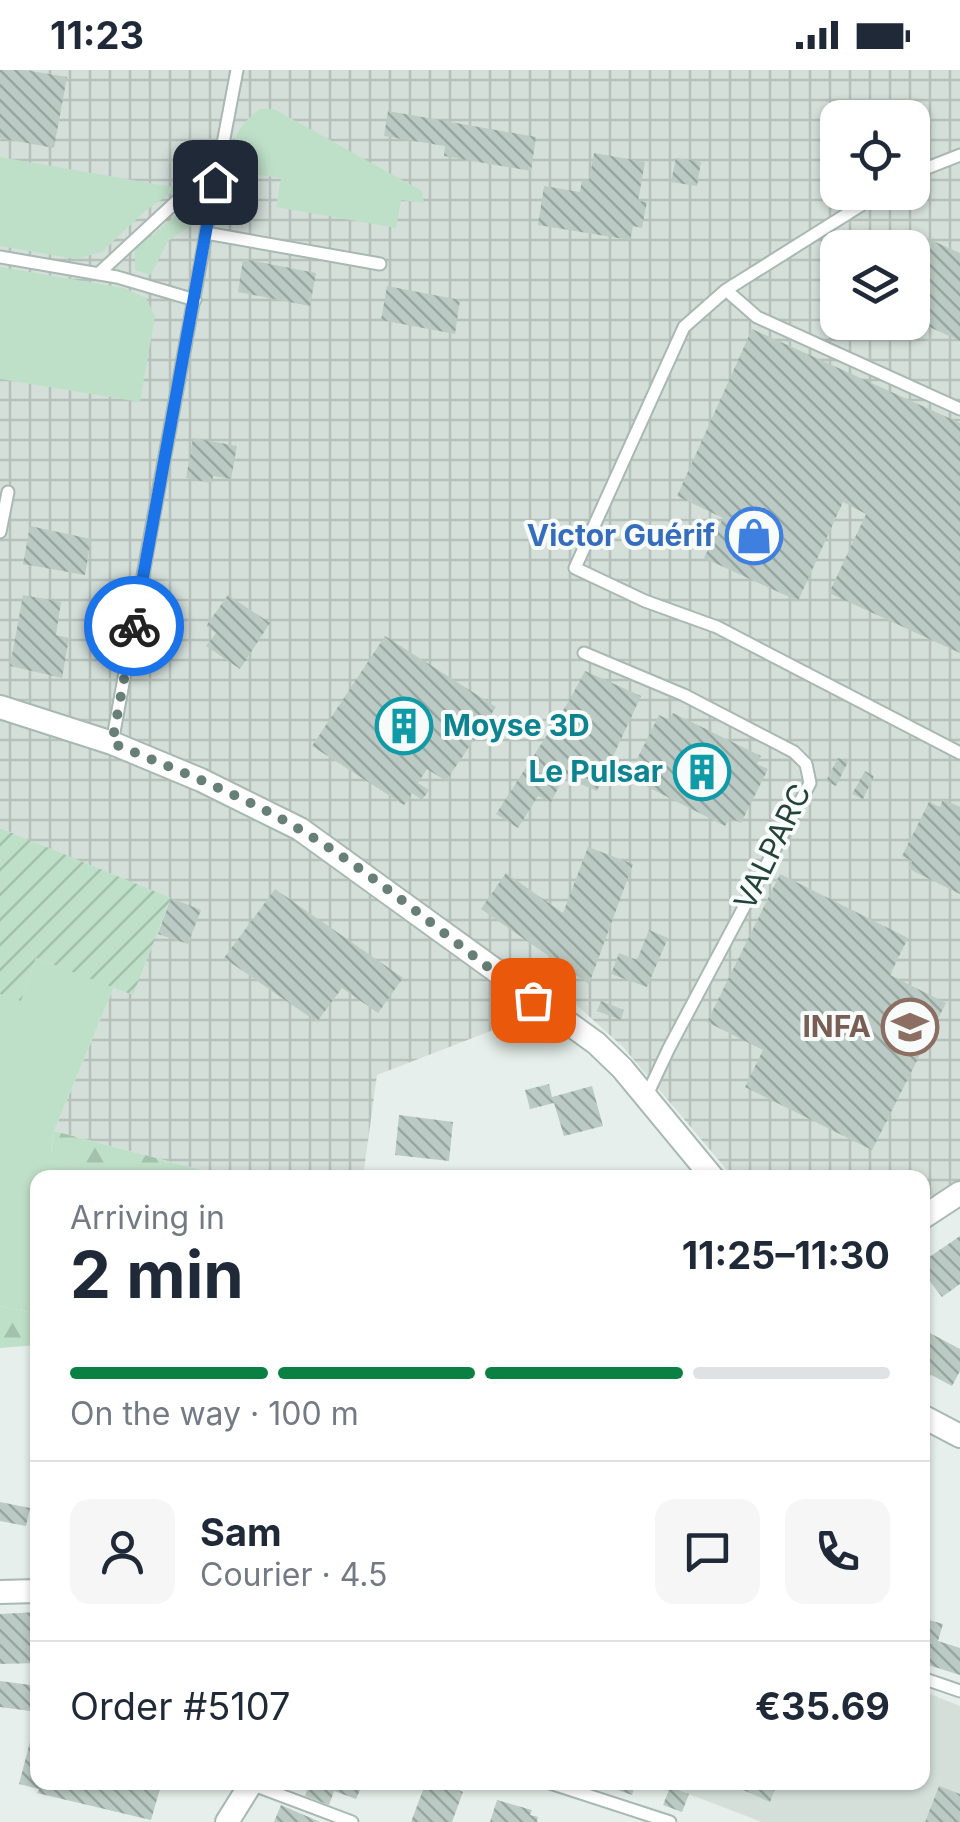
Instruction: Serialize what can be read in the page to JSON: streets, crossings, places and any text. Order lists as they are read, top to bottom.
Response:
{
  "streets": {
    "lane": ["VALPARC"]
  },
  "places": {
    "shop": ["Victor Guérif"],
    "building": ["Moyse 3D", "Le Pulsar"],
    "school or university": ["INFA"]
  },
  "page": {
    "status": "11:23",
    "heading": ["2 min", "Arriving in", "11:25–11:30"],
    "panel": [
      "Sam",
      "Courier · 4.5",
      "Order #5107",
      "€35.69"
    ],
    "bar": "On the way · 100 m"
  }
}
